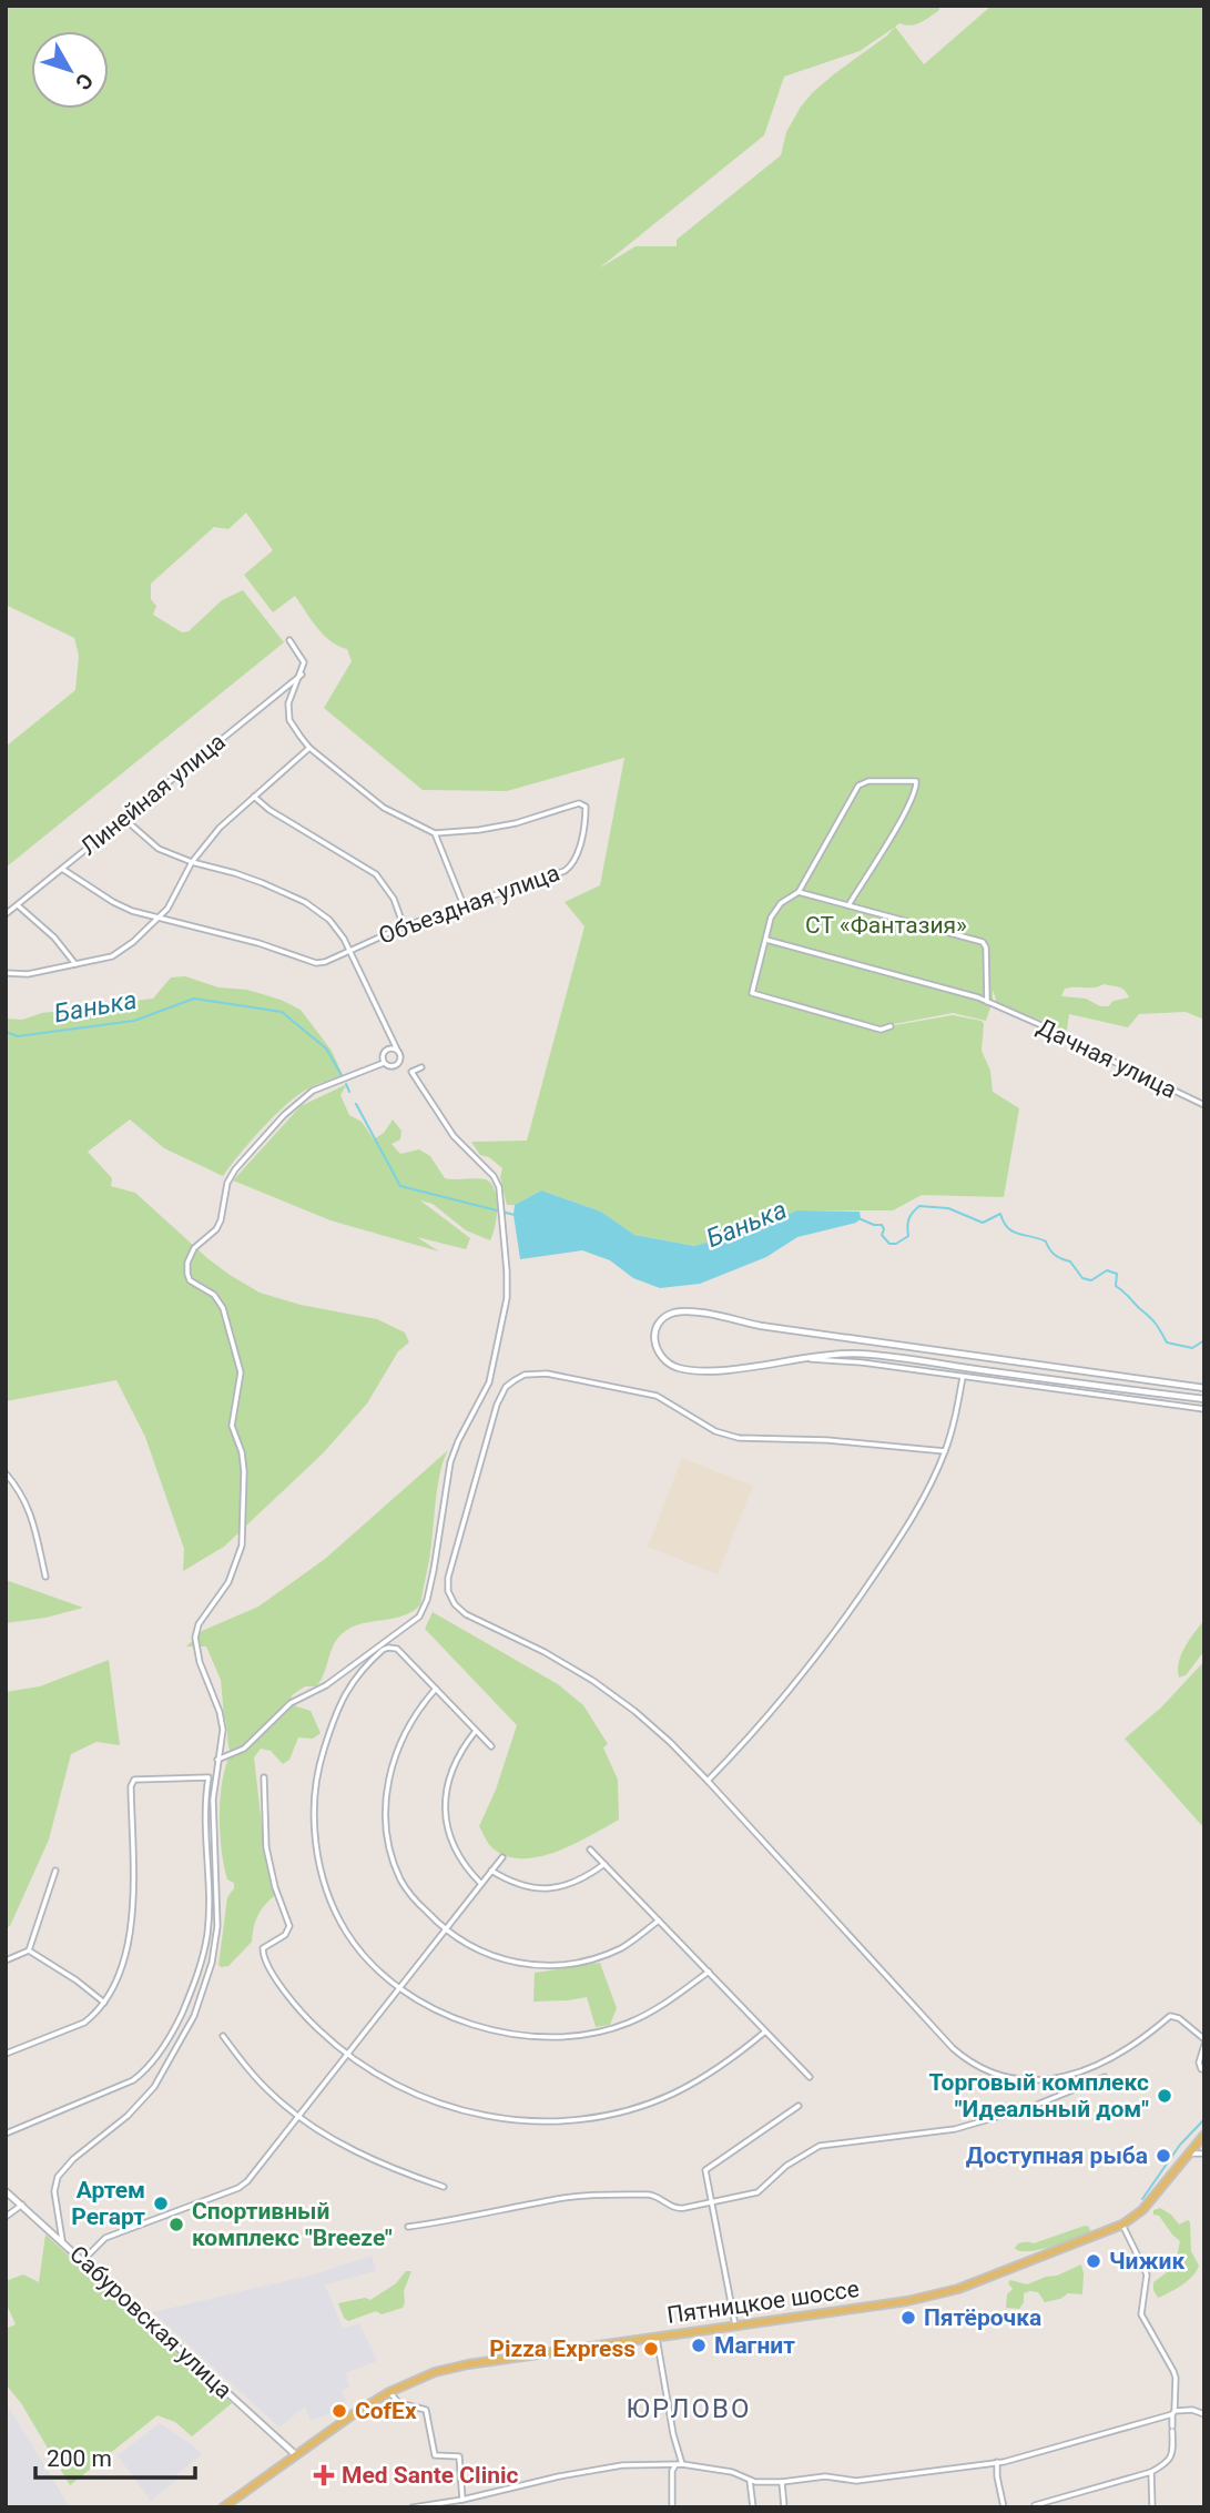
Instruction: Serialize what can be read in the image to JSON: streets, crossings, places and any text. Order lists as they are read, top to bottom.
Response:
{
  "streets": {
    "main road": ["Пятницкое шоссе"],
    "street": [
      "Линейная улица",
      "Объездная улица",
      "Дачная улица",
      "Сабуровская улица"
    ]
  },
  "crossings": [
    ["Линейная улица", "Объездная улица"],
    ["Пятницкое шоссе", "Сабуровская улица"]
  ],
  "districts": ["ЮРЛОВО"],
  "water": ["Банька"],
  "parks": ["СТ «Фантазия»"],
  "places": {
    "other": [
      "Торговый комплекс \"Идеальный дом\"",
      "Доступная рыба",
      "Артем Регарт",
      "Спортивный комплекс \"Breeze\"",
      "Чижик",
      "Пятёрочка",
      "Магнит",
      "Pizza Express",
      "CofEx"
    ],
    "health": ["Med Sante Clinic"]
  },
  "scale_bar": "200 m",
  "north": "bottom right"
}
